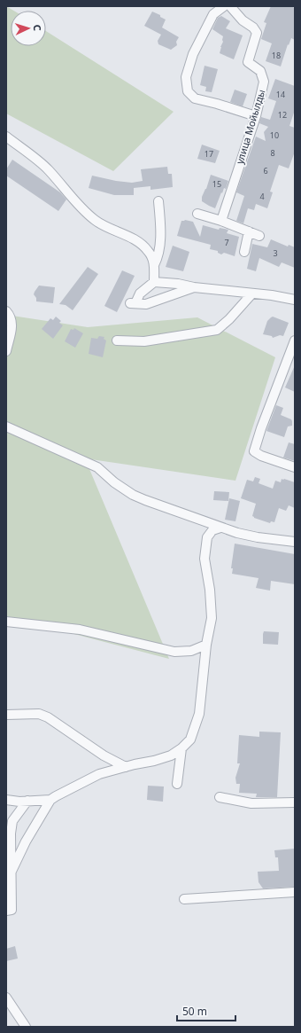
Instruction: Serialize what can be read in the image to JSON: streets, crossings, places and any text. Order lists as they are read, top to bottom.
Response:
{
  "streets": {
    "street": ["улица Мойылды"]
  },
  "house_numbers": [
    "18",
    "14",
    "12",
    "10",
    "8",
    "17",
    "6",
    "15",
    "4",
    "7",
    "3"
  ],
  "scale_bar": "50 m",
  "north": "right"
}
